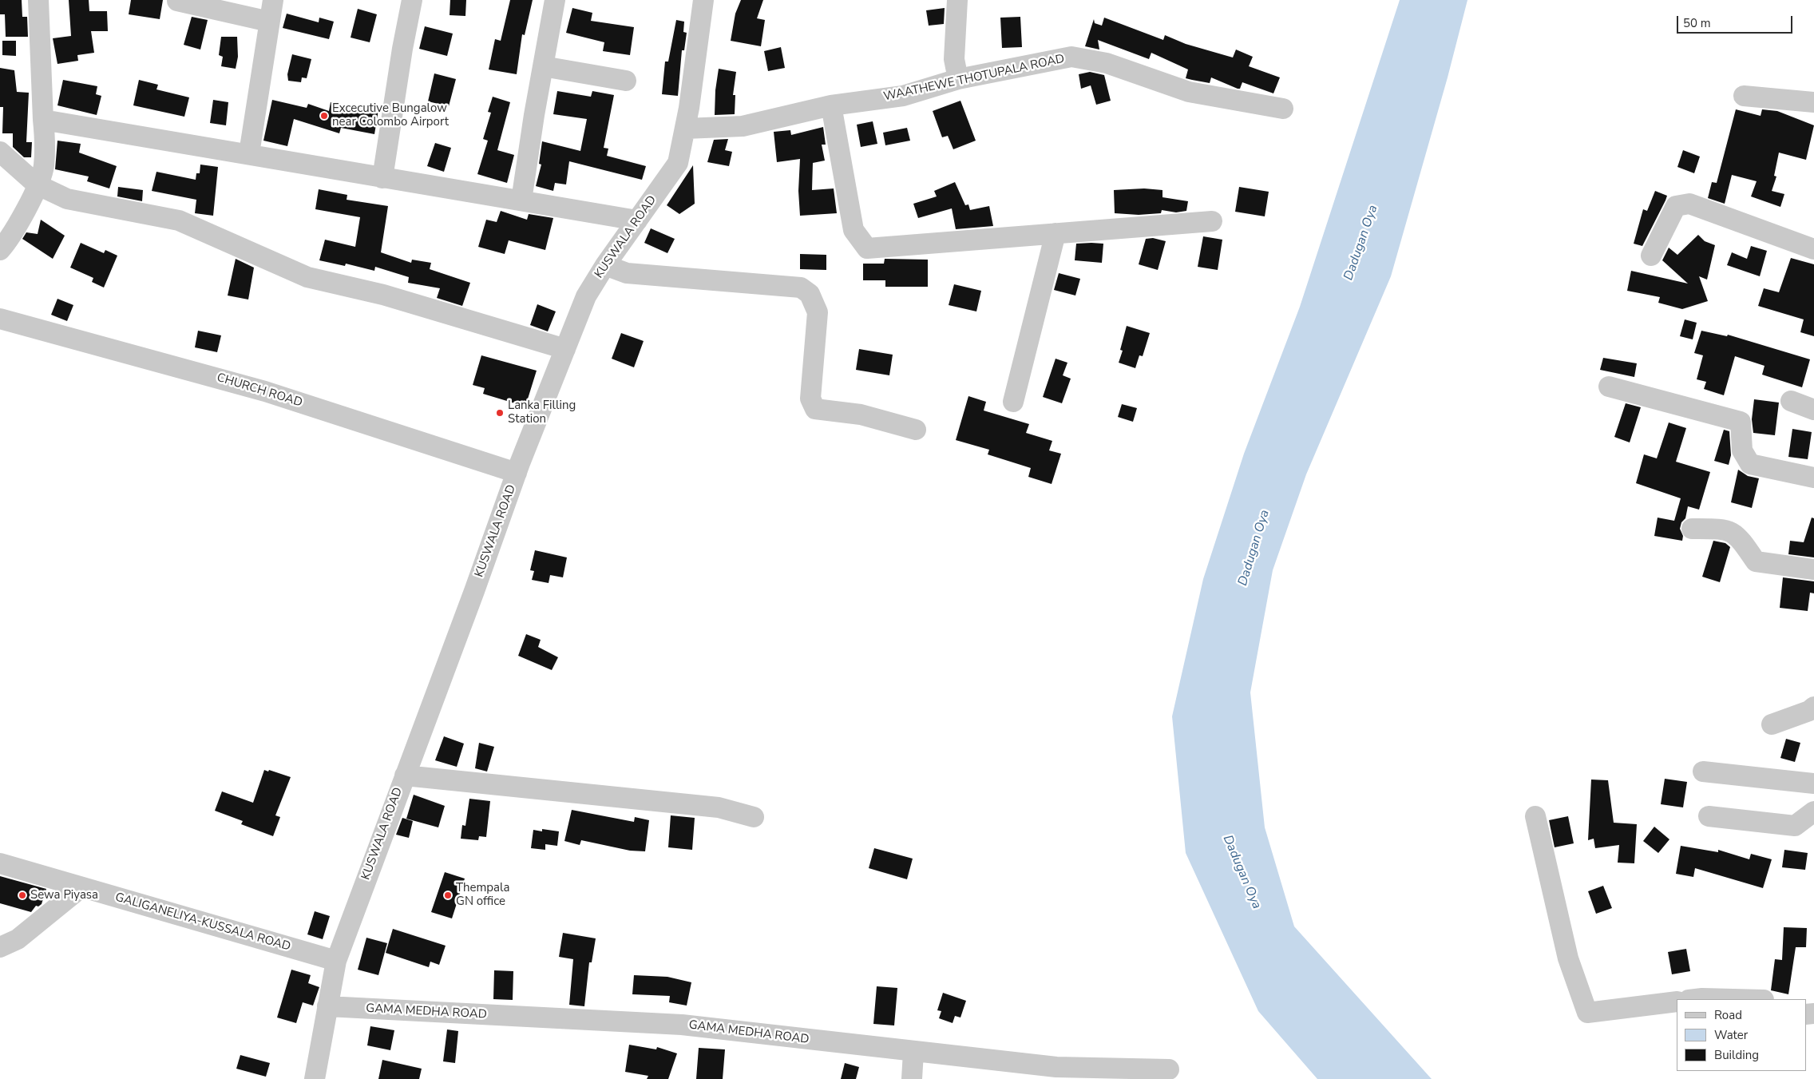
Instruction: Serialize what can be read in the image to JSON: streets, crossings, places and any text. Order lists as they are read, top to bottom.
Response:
{
  "streets": {
    "street": [
      "WAATHEWE THOTUPALA ROAD",
      "KUSWALA ROAD",
      "CHURCH ROAD",
      "GALIGANELIYA-KUSSALA ROAD",
      "GAMA MEDHA ROAD"
    ]
  },
  "crossings": [
    ["WAATHEWE THOTUPALA ROAD", "KUSWALA ROAD"],
    ["KUSWALA ROAD", "CHURCH ROAD"],
    ["KUSWALA ROAD", "GALIGANELIYA-KUSSALA ROAD"],
    ["KUSWALA ROAD", "GAMA MEDHA ROAD"]
  ],
  "water": ["Dadugan Oya"],
  "places": [
    "Excecutive Bungalow near Colombo Airport",
    "Lanka Filling Station",
    "Sewa Piyasa",
    "Thempala GN office"
  ],
  "legend": ["Road", "Water", "Building"],
  "scale_bar": "50 m"
}
